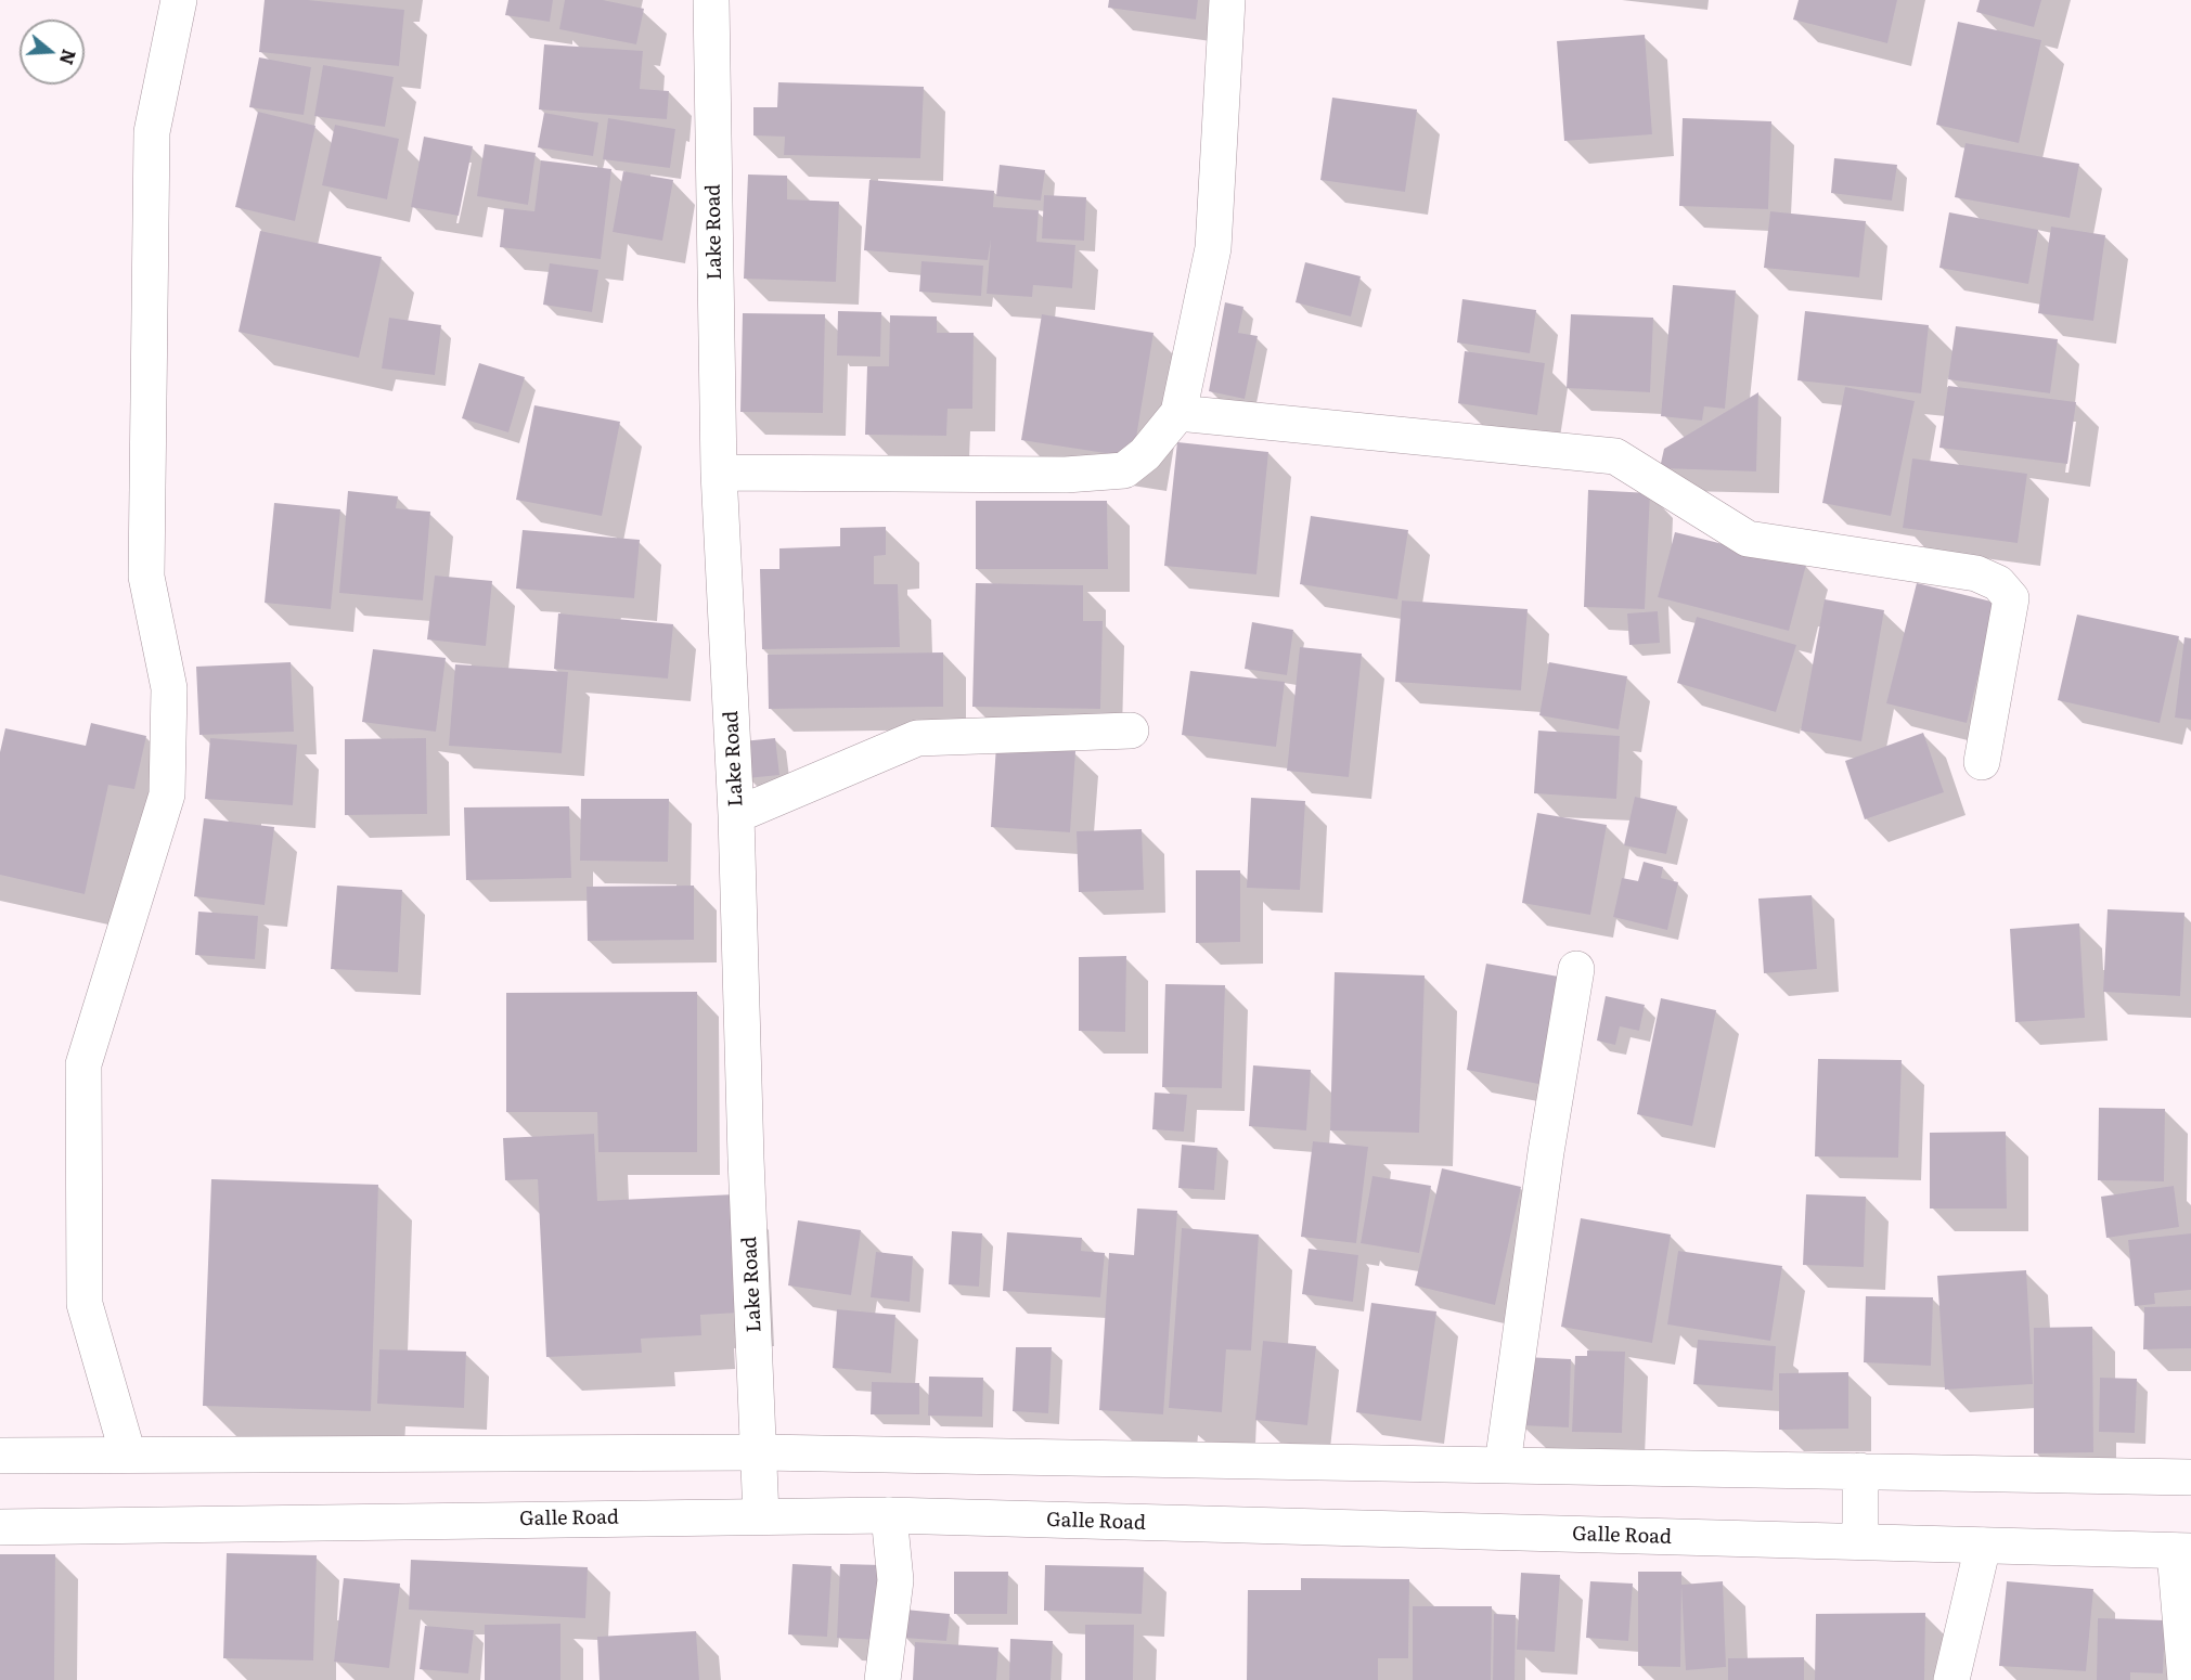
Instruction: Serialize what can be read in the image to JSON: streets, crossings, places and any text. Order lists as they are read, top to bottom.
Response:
{
  "streets": {
    "main road": ["Lake Road", "Galle Road"]
  },
  "crossings": [
    ["Lake Road", "Galle Road"]
  ],
  "north": "right"
}
